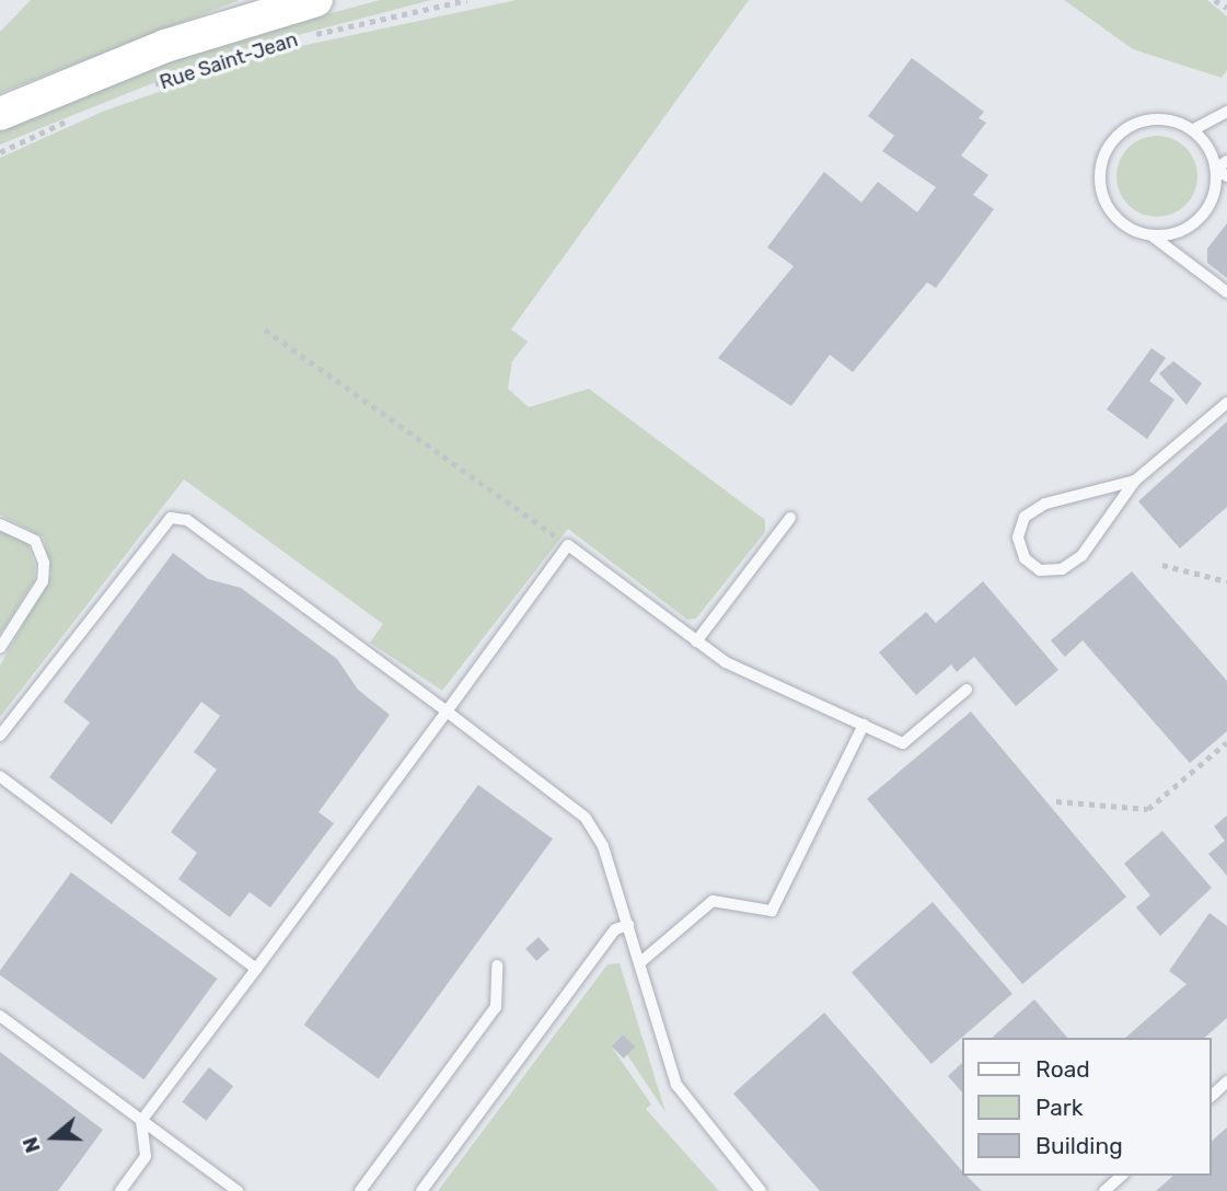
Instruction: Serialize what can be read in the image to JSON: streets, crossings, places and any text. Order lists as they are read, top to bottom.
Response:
{
  "streets": {
    "street": ["Rue Saint-Jean"]
  },
  "legend": ["Road", "Park", "Building"],
  "north": "left"
}
